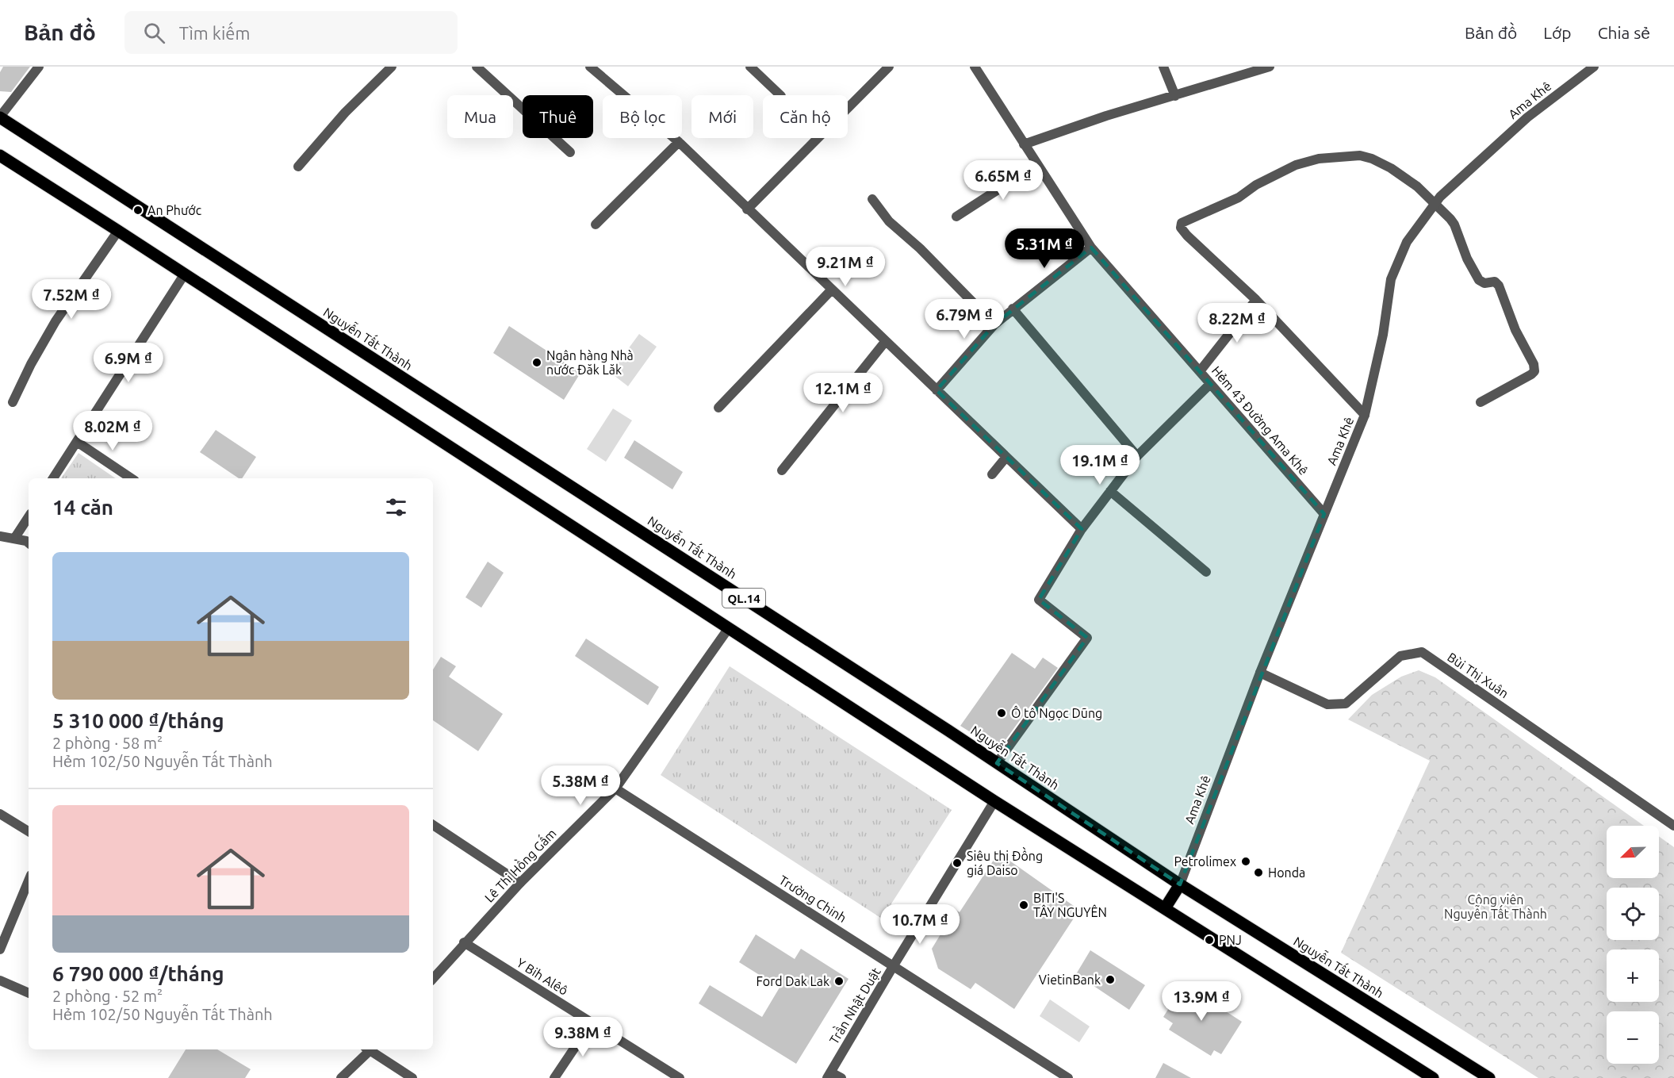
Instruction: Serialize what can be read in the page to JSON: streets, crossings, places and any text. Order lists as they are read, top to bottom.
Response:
{
  "streets": {
    "main road": ["Nguyễn Tất Thành", "QL.14"],
    "street": [
      "Ama Khê",
      "Hẻm 43 Đường Ama Khê",
      "Bùi Thị Xuân",
      "Lê Thị Hồng Gấm",
      "Trường Chinh",
      "Y Bih Alêô",
      "Trần Nhật Duật"
    ]
  },
  "crossings": [
    ["Ama Khê", "Nguyễn Tất Thành"],
    ["Ama Khê", "Hẻm 43 Đường Ama Khê"],
    ["Ama Khê", "Bùi Thị Xuân"],
    ["QL.14", "Lê Thị Hồng Gấm"],
    ["QL.14", "Trần Nhật Duật"],
    ["Lê Thị Hồng Gấm", "Trường Chinh"],
    ["Lê Thị Hồng Gấm", "Y Bih Alêô"],
    ["Trường Chinh", "Trần Nhật Duật"]
  ],
  "parks": ["Công viên Nguyễn Tất Thành"],
  "places": [
    "An Phước",
    "Ngân hàng Nhà nước Đăk Lăk",
    "Ô tô Ngọc Dũng",
    "Petrolimex",
    "Siêu thị Đồng giá Daiso",
    "Honda",
    "BITI'S TÂY NGUYÊN",
    "PNJ",
    "VietinBank",
    "Ford Dak Lak"
  ],
  "north": "bottom left",
  "page": {
    "header": "Bản đồ",
    "search": "Tìm kiếm",
    "nav": ["Bản đồ", "Lớp", "Chia sẻ"],
    "chip": [
      "Mua",
      "Thuê",
      "Bộ lọc",
      "Mới",
      "Căn hộ"
    ],
    "price": [
      "6.65M ₫",
      "5.31M ₫",
      "9.21M ₫",
      "7.52M ₫",
      "6.79M ₫",
      "8.22M ₫",
      "6.9M ₫",
      "12.1M ₫",
      "8.02M ₫",
      "19.1M ₫",
      "5.38M ₫",
      "10.7M ₫",
      "13.9M ₫",
      "9.38M ₫"
    ],
    "heading": "14 căn",
    "list": [
      {
        "name": "5 310 000 ₫/tháng",
        "note": "2 phòng · 58 m² · Hẻm 102/50 Nguyễn Tất Thành"
      },
      {
        "name": "6 790 000 ₫/tháng",
        "note": "2 phòng · 52 m² · Hẻm 102/50 Nguyễn Tất Thành"
      }
    ],
    "map_buttons": ["+", "−"]
  }
}
